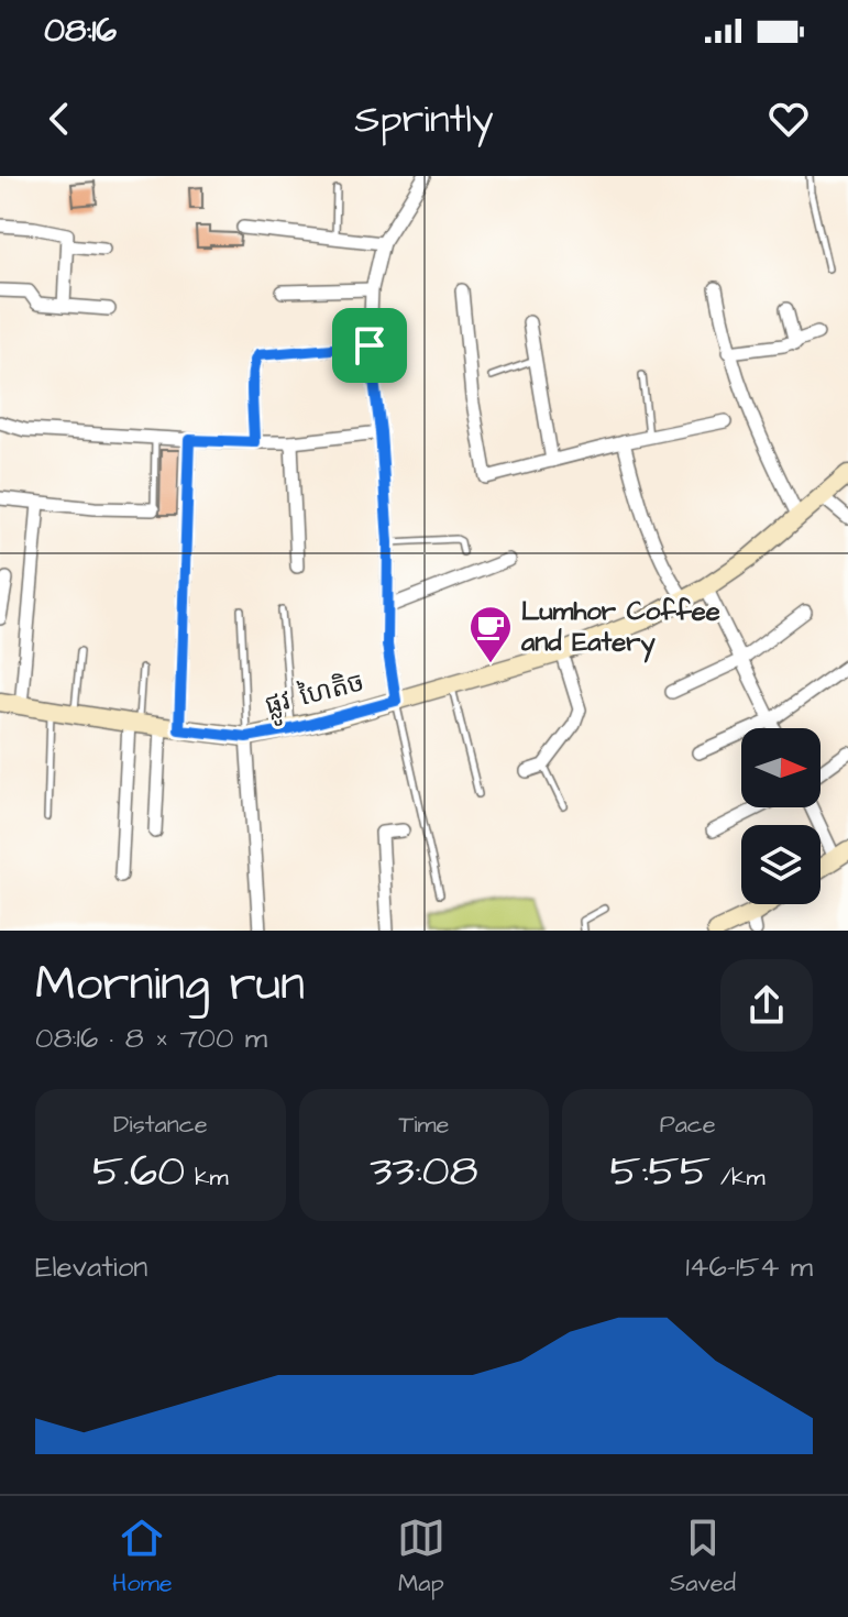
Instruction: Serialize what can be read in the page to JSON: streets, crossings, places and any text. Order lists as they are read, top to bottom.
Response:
{
  "streets": {
    "street": ["ផ្លូវ ហៃតិច"]
  },
  "places": {
    "cafe": ["Lumhor Coffee and Eatery"]
  },
  "north": "right",
  "page": {
    "status": "08:16",
    "header": "Sprintly",
    "heading": ["Morning run", "08:16 · 8 × 700 m"],
    "stats": [
      ["Distance", "5.60 km"],
      ["Time", "33:08"],
      ["Pace", "5:55 /km"]
    ],
    "chart": ["Elevation", "146–154 m"],
    "tabs": ["Home", "Map", "Saved"]
  }
}
